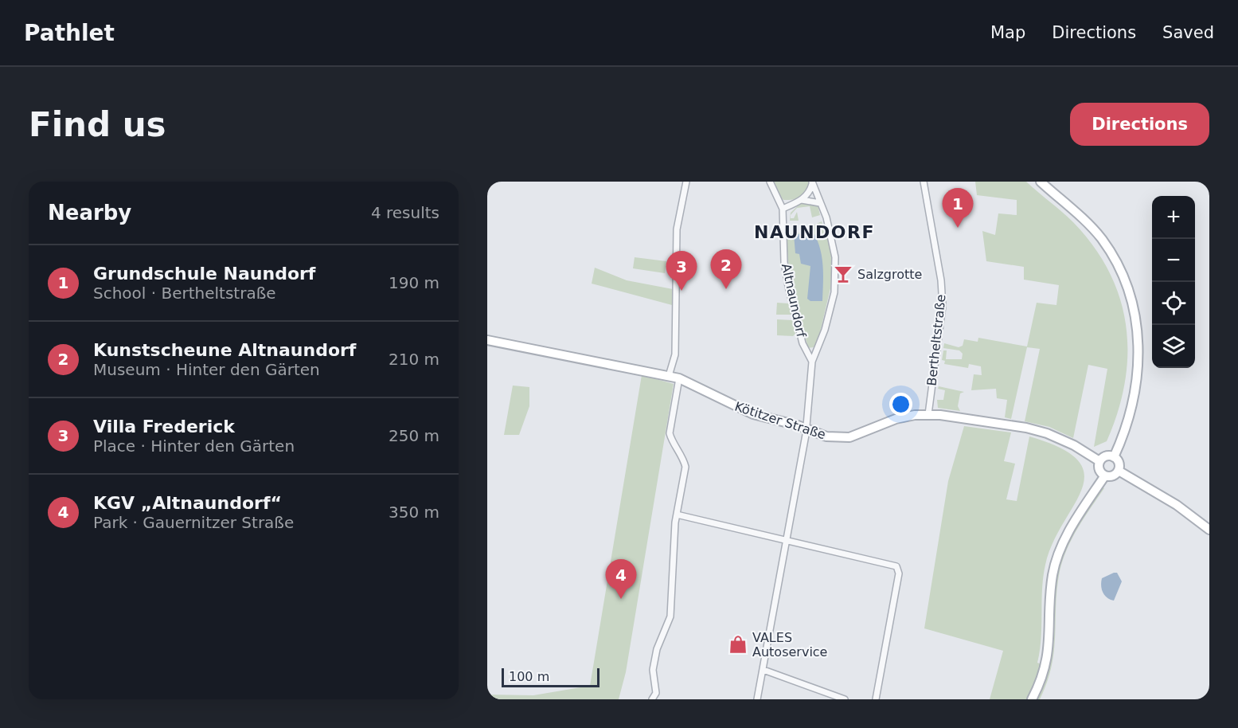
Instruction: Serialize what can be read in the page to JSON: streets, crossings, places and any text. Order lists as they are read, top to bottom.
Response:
{
  "streets": {
    "street": ["Altnaundorf", "Bertheltstraße", "Kötitzer Straße"]
  },
  "crossings": [
    ["Altnaundorf", "Kötitzer Straße"],
    ["Bertheltstraße", "Kötitzer Straße"]
  ],
  "districts": ["NAUNDORF"],
  "places": {
    "bar": ["Salzgrotte"],
    "shop": ["VALES Autoservice"]
  },
  "scale_bar": "100 m",
  "page": {
    "header": "Pathlet",
    "nav": ["Map", "Directions", "Saved"],
    "buttons": "Directions",
    "title": "Find us",
    "heading": ["Nearby", "4 results"],
    "pins": [
      "1",
      "2",
      "3",
      "4"
    ],
    "map_buttons": ["+", "−"],
    "list": [
      {
        "mark": "1",
        "name": "Grundschule Naundorf",
        "note": "School · Bertheltstraße",
        "value": "190 m"
      },
      {
        "mark": "2",
        "name": "Kunstscheune Altnaundorf",
        "note": "Museum · Hinter den Gärten",
        "value": "210 m"
      },
      {
        "mark": "3",
        "name": "Villa Frederick",
        "note": "Place · Hinter den Gärten",
        "value": "250 m"
      },
      {
        "mark": "4",
        "name": "KGV „Altnaundorf“",
        "note": "Park · Gauernitzer Straße",
        "value": "350 m"
      }
    ],
    "scale": "100 m"
  }
}
